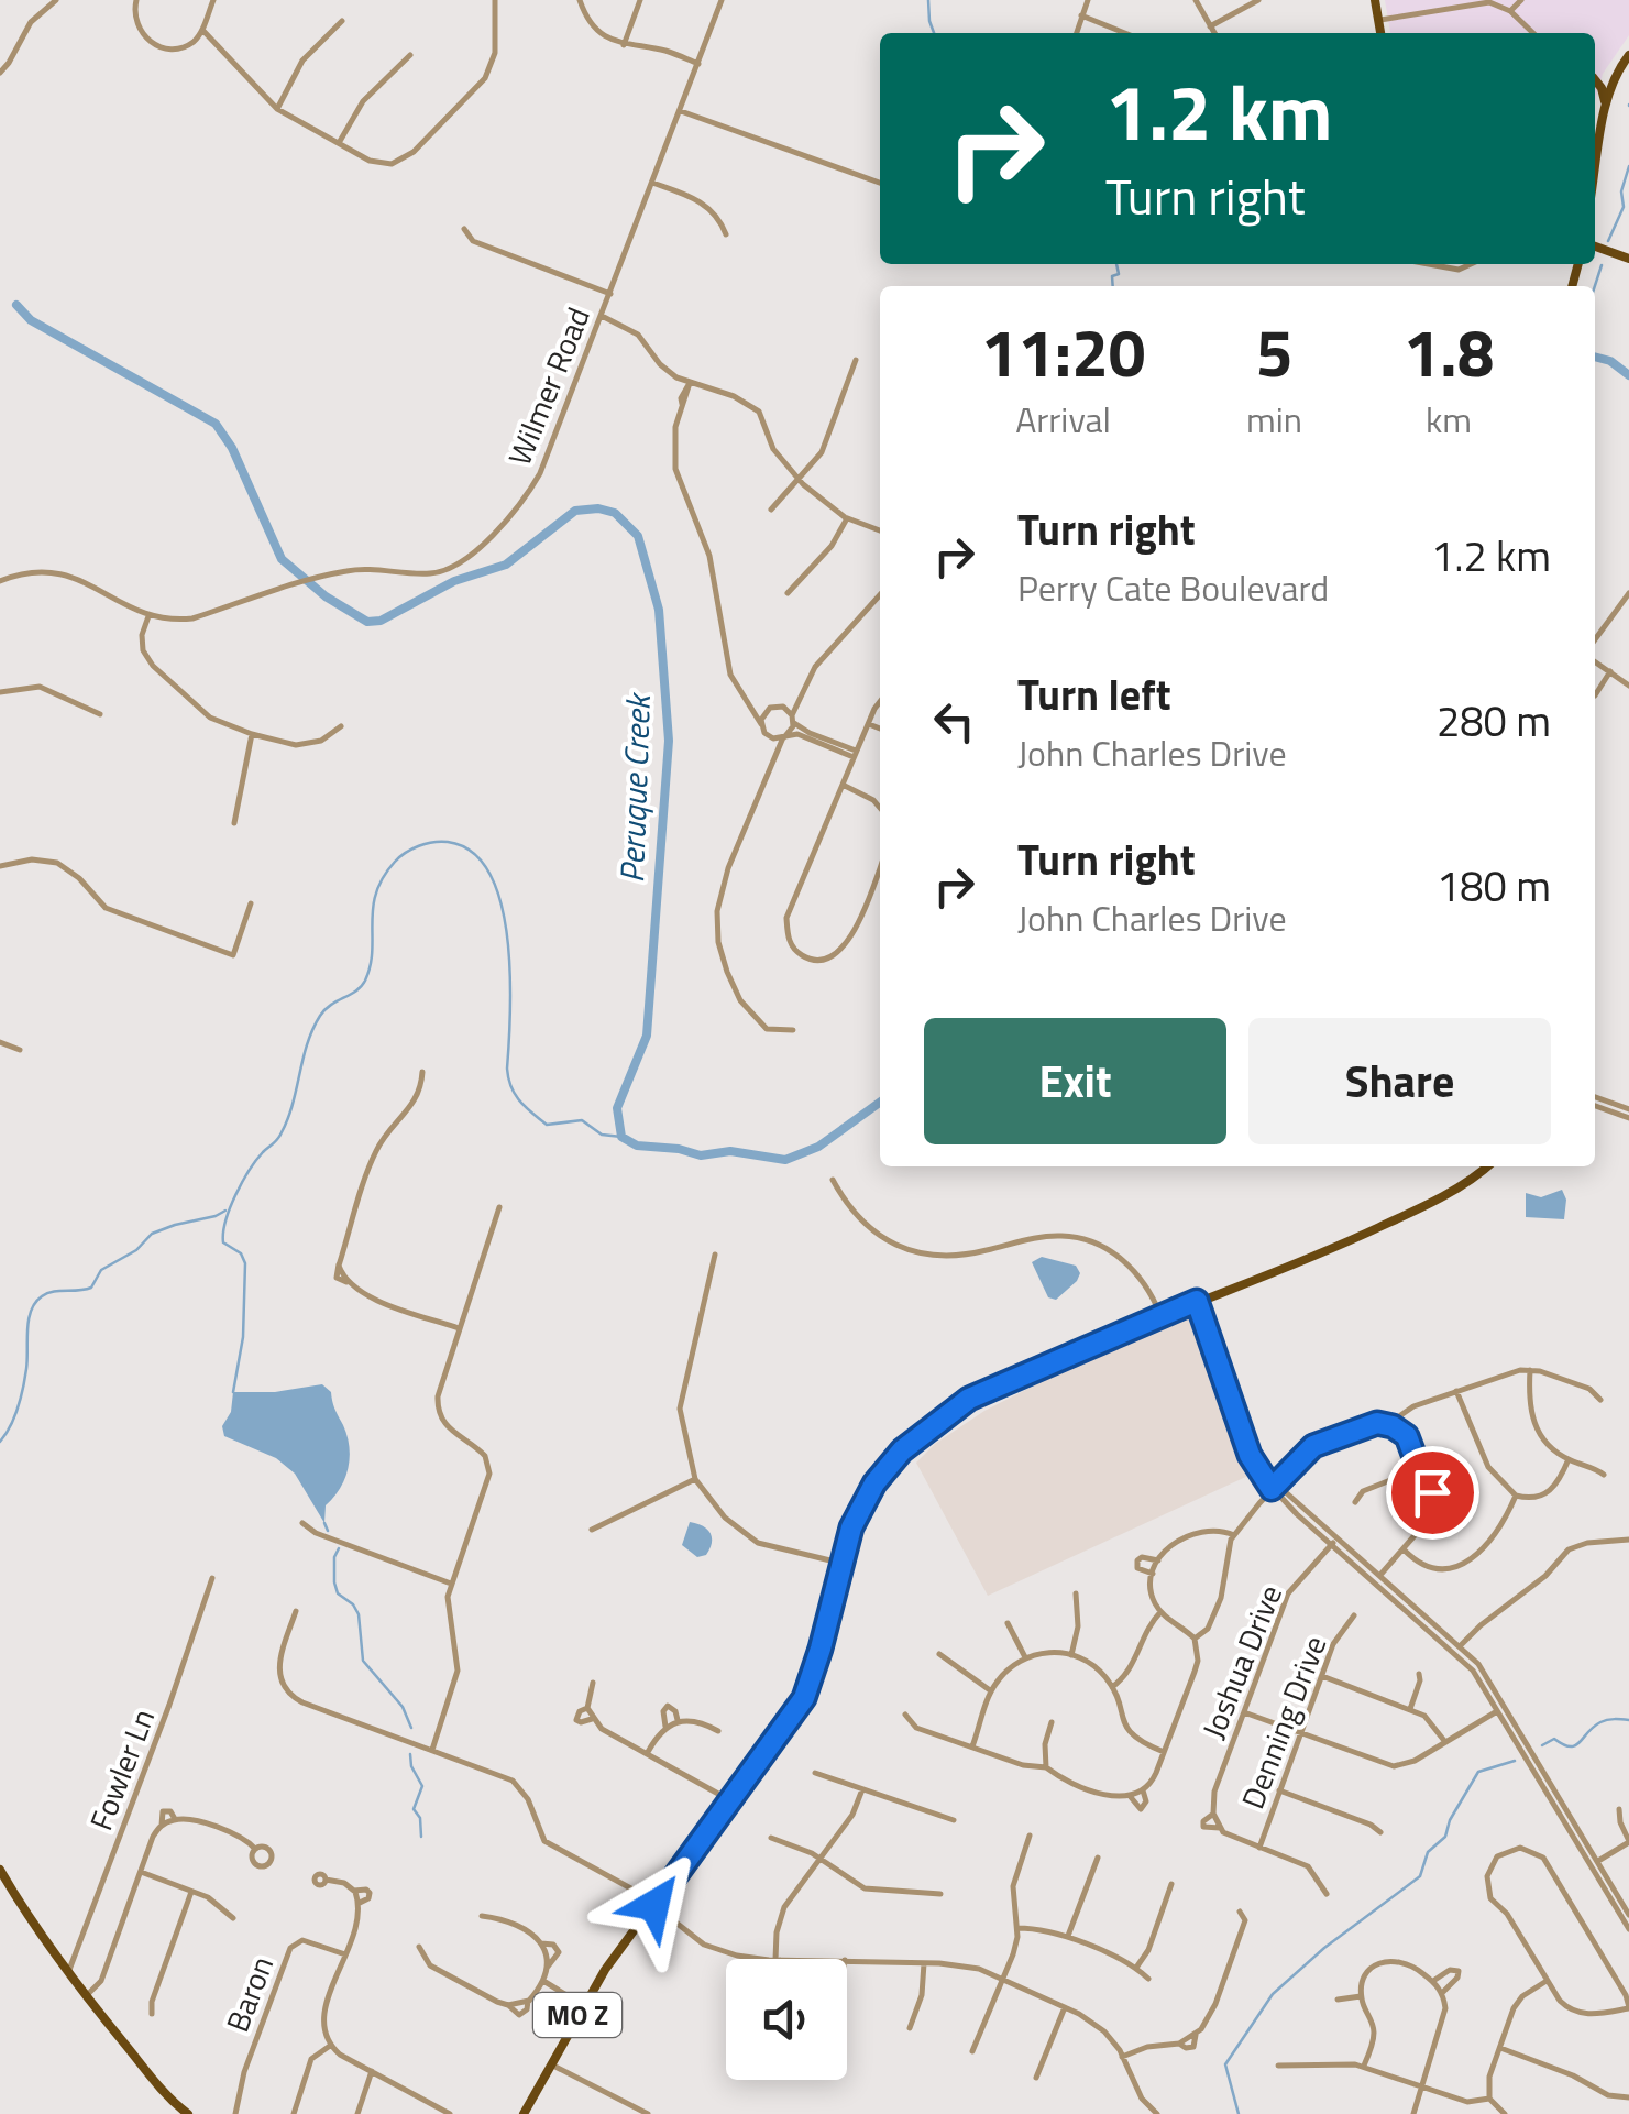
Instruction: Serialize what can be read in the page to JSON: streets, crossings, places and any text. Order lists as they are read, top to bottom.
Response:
{
  "streets": {
    "main road": ["MO Z"],
    "street": [
      "Wilmer Road",
      "Joshua Drive",
      "Denning Drive",
      "Fowler Ln",
      "Baron"
    ]
  },
  "water": ["Peruque Creek"],
  "page": {
    "turn": ["1.2 km", "Turn right"],
    "eta": [
      "11:20",
      "Arrival",
      "5",
      "min",
      "1.8",
      "km"
    ],
    "list": [
      {
        "name": "Turn right",
        "note": "Perry Cate Boulevard",
        "value": "1.2 km"
      },
      {
        "name": "Turn left",
        "note": "John Charles Drive",
        "value": "280 m"
      },
      {
        "name": "Turn right",
        "note": "John Charles Drive",
        "value": "180 m"
      }
    ],
    "buttons": ["Exit", "Share"]
  }
}
